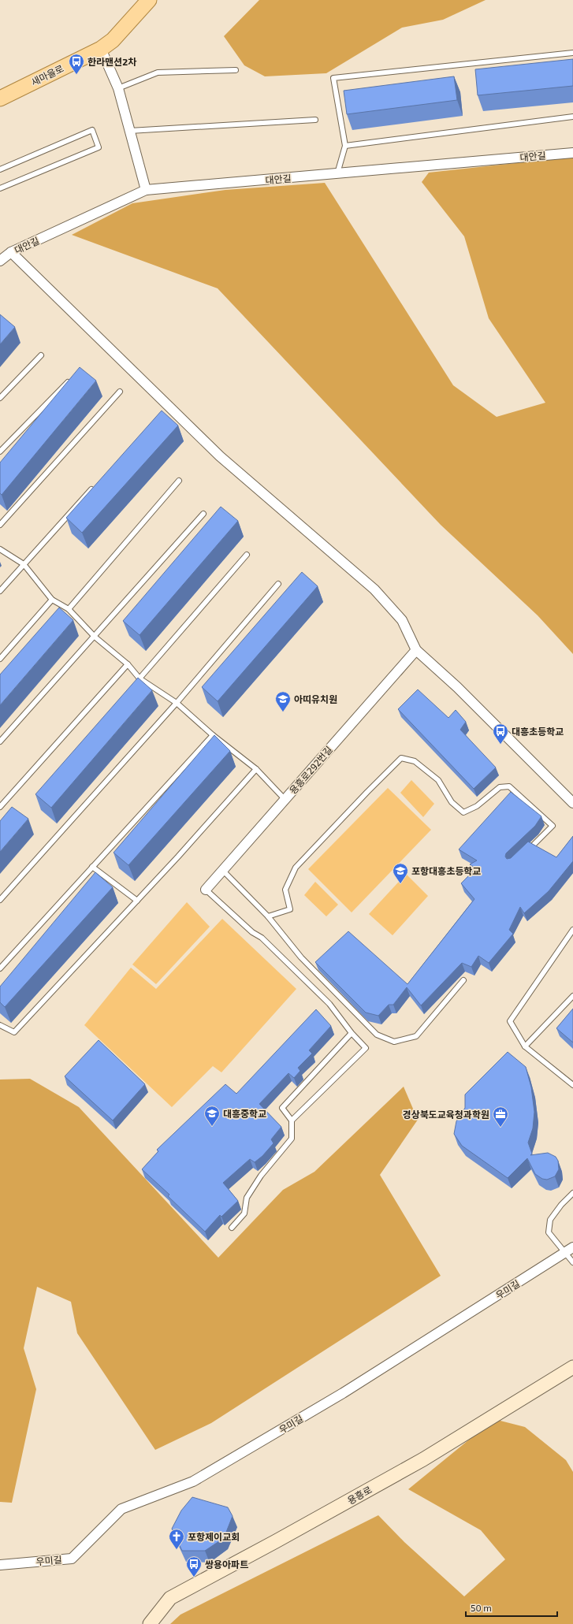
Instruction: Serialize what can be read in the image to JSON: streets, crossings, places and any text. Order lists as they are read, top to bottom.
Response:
{
  "streets": {
    "main road": ["새마을로", "용흥로"],
    "street": ["대안길", "용흥로292번길", "우미길"]
  },
  "places": {
    "bus stop": ["한라맨션2차", "대흥초등학교", "쌍용아파트"],
    "school or university": ["아띠유치원", "포항대흥초등학교", "대흥중학교"],
    "office": ["경상북도교육청과학원"],
    "church": ["포항제이교회"]
  },
  "scale_bar": "50 m"
}
